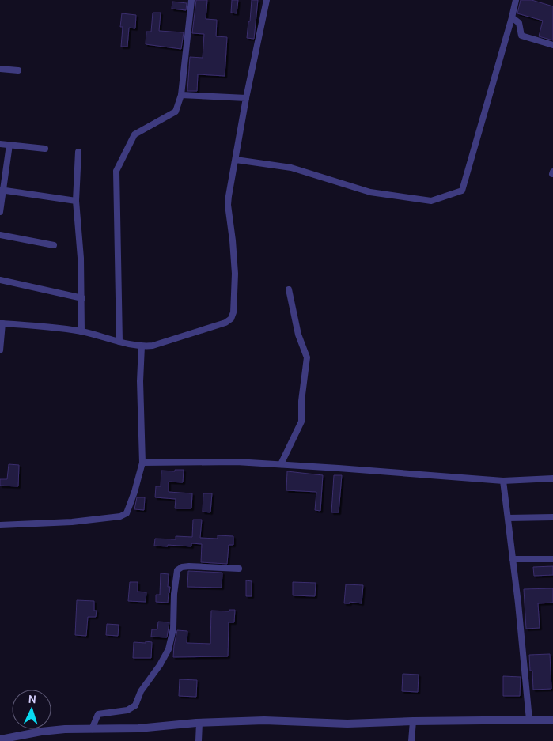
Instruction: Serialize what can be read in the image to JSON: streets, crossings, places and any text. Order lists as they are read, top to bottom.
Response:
{
  "north": "top"
}
